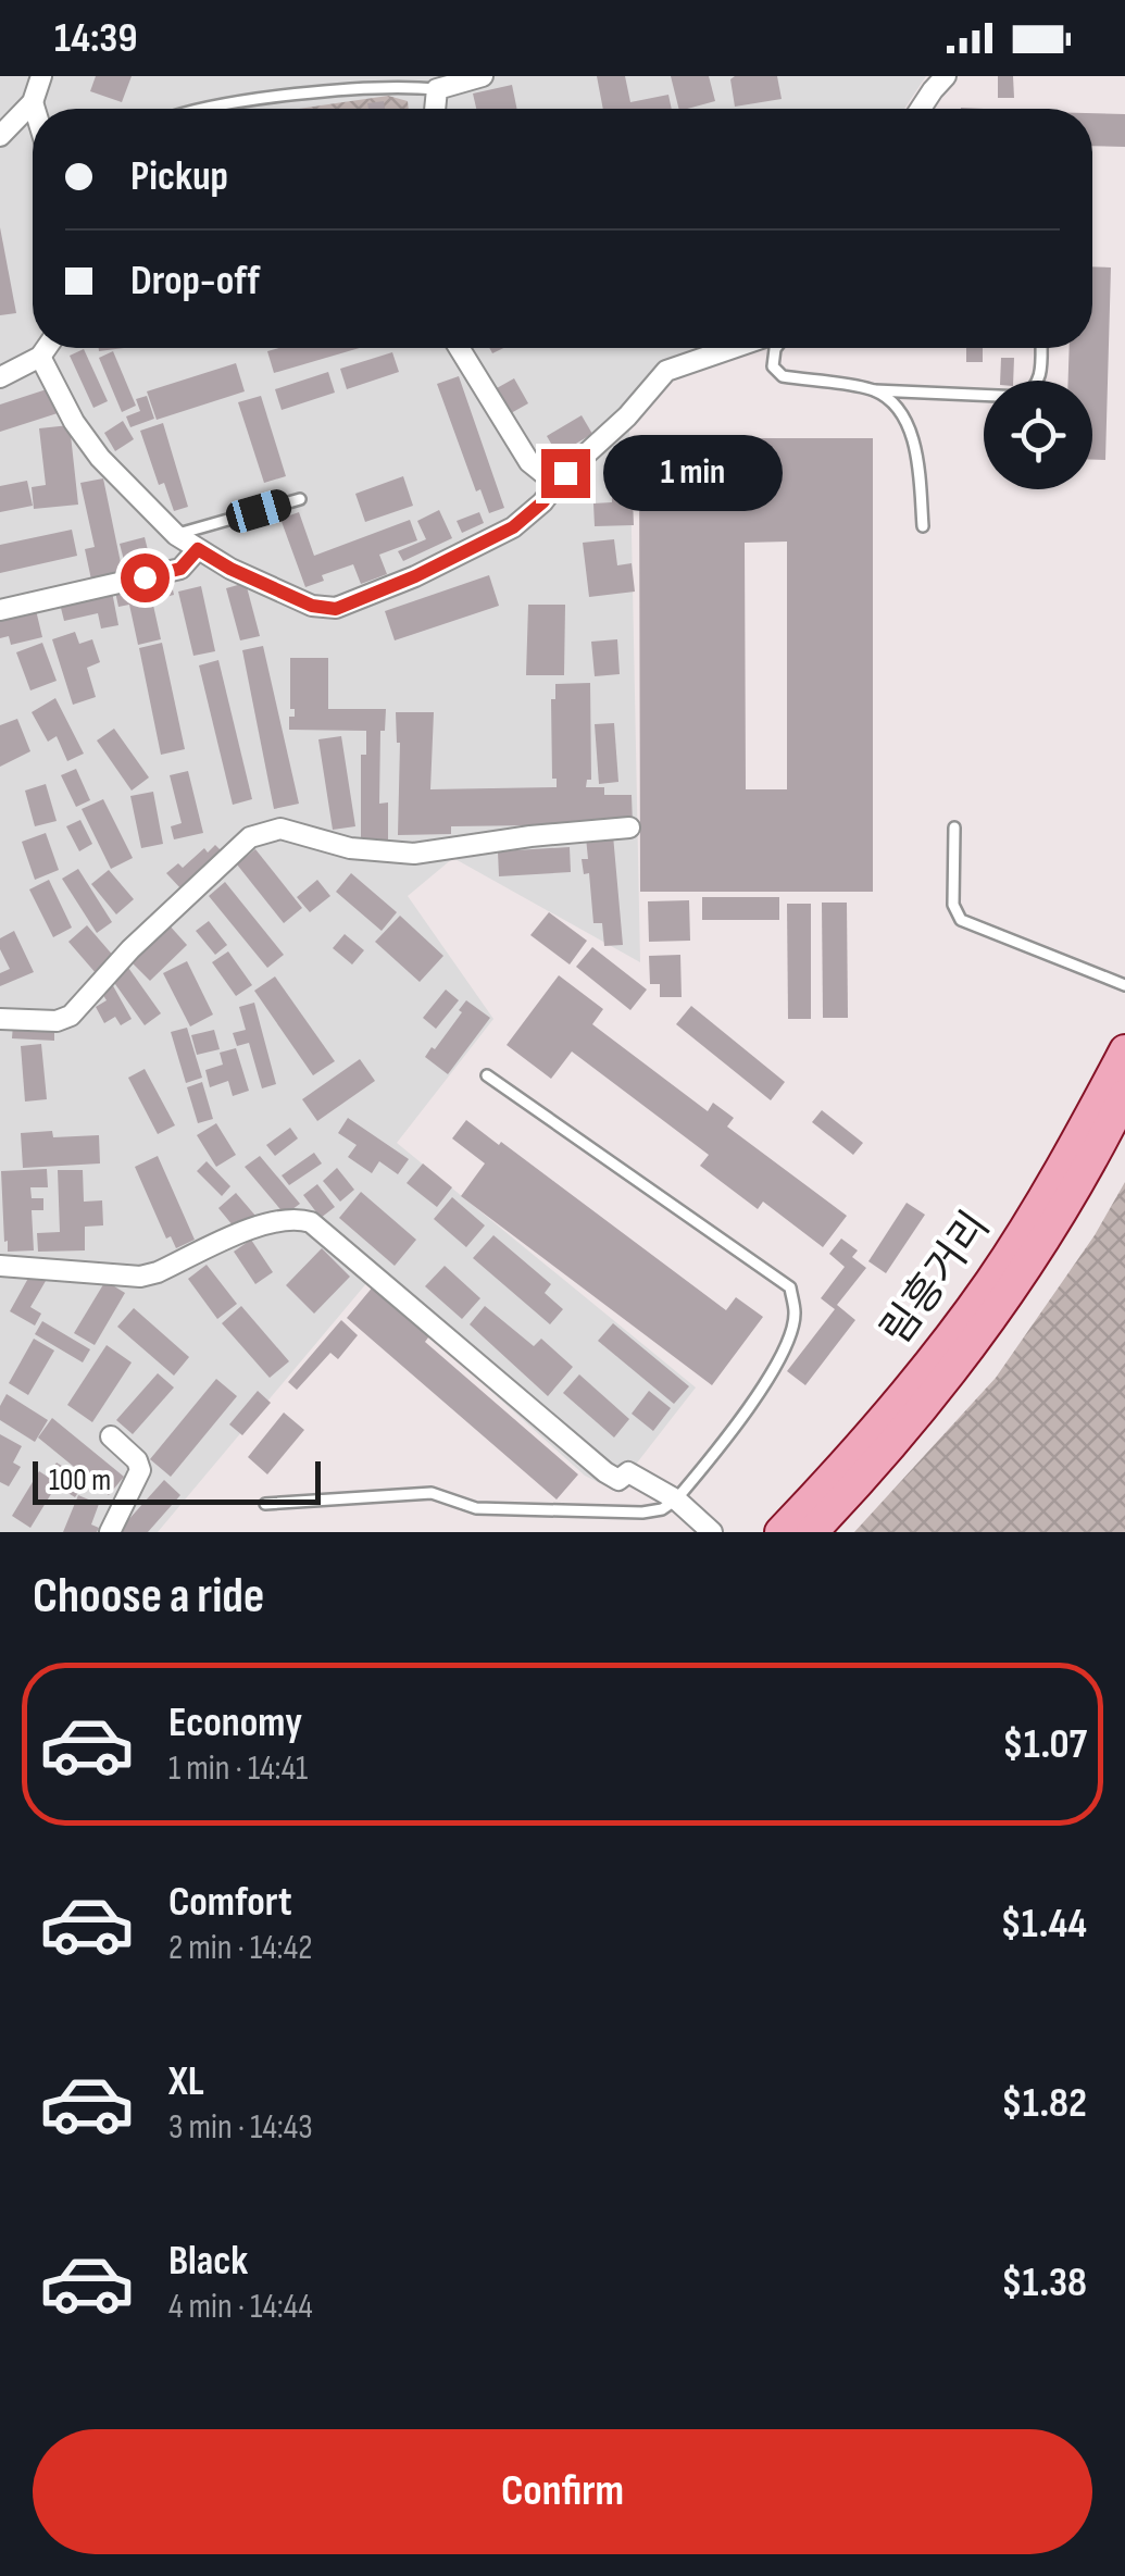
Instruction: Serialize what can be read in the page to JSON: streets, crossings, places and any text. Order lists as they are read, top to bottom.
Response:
{
  "streets": {
    "main road": ["림흥거리"]
  },
  "scale_bar": "100 m",
  "page": {
    "status": "14:39",
    "banner": ["Pickup", "Drop-off"],
    "bubble": "1 min",
    "scale": "100 m",
    "heading": "Choose a ride",
    "list": [
      {
        "name": "Economy",
        "note": "1 min · 14:41",
        "value": "$1.07"
      },
      {
        "name": "Comfort",
        "note": "2 min · 14:42",
        "value": "$1.44"
      },
      {
        "name": "XL",
        "note": "3 min · 14:43",
        "value": "$1.82"
      },
      {
        "name": "Black",
        "note": "4 min · 14:44",
        "value": "$1.38"
      }
    ],
    "buttons": "Confirm"
  }
}
